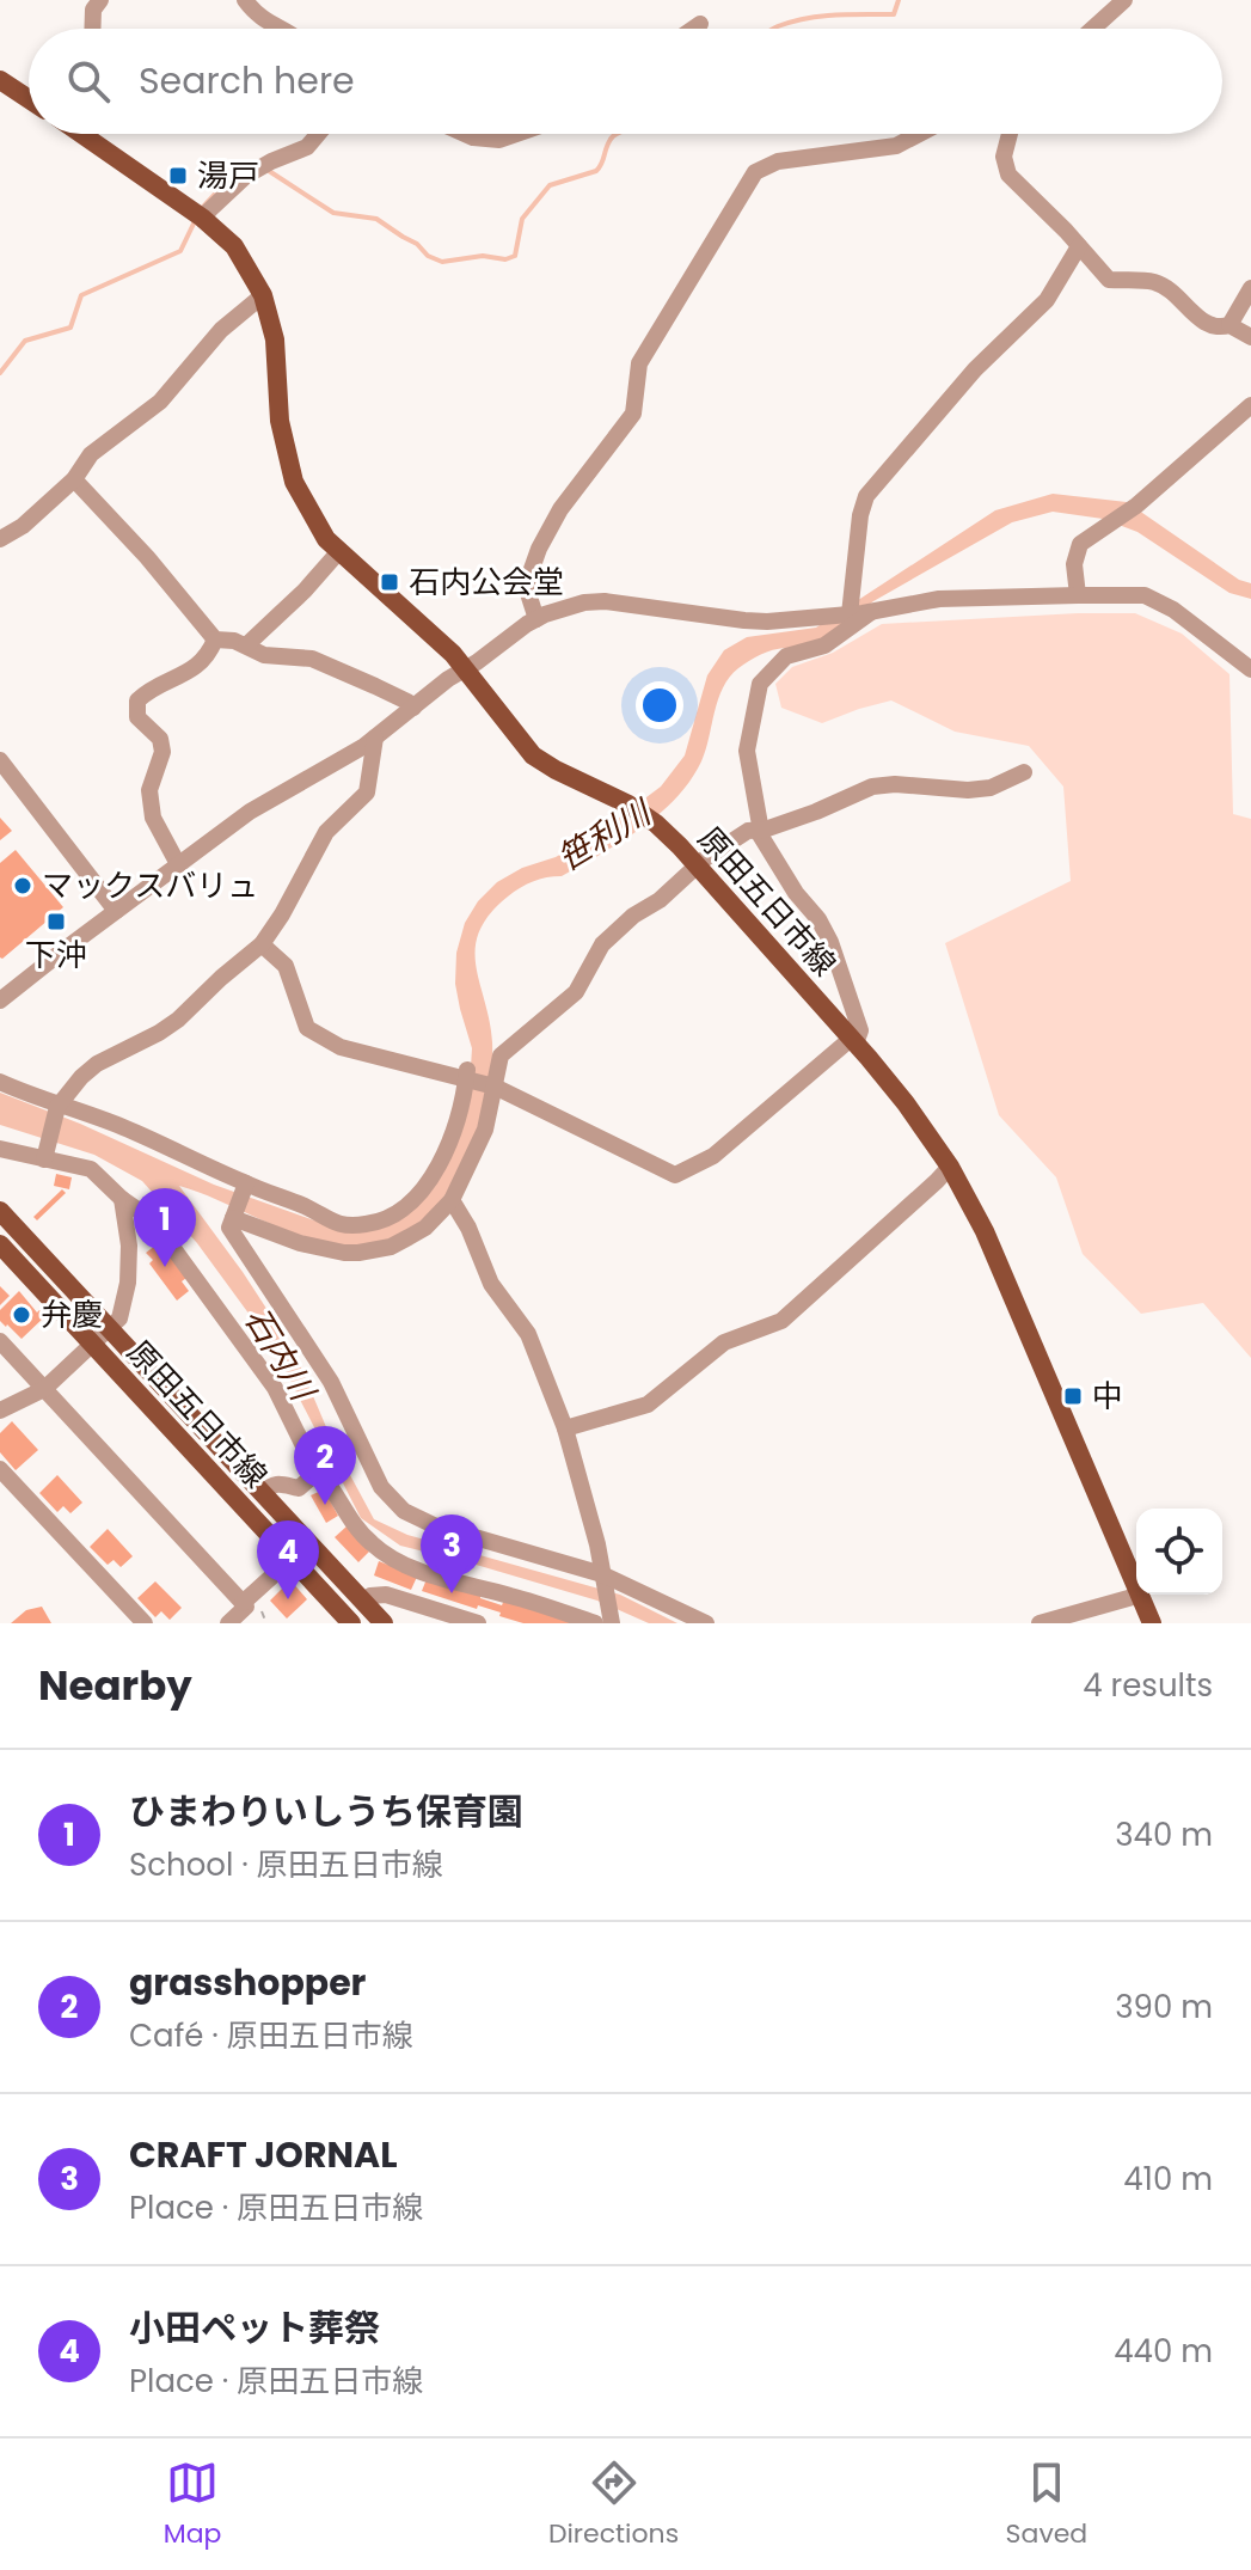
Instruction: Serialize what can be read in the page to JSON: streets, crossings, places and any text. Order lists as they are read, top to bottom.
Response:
{
  "streets": {
    "main road": ["原田五日市線"]
  },
  "water": ["笹利川", "石内川"],
  "places": {
    "transit": [
      "湯戸",
      "石内公会堂",
      "下沖",
      "中"
    ],
    "other": ["マックスバリュ", "弁慶"]
  },
  "page": {
    "search": "Search here",
    "pins": [
      "1",
      "2",
      "3",
      "4"
    ],
    "heading": ["Nearby", "4 results"],
    "list": [
      {
        "mark": "1",
        "name": "ひまわりいしうち保育園",
        "note": "School · 原田五日市線",
        "value": "340 m"
      },
      {
        "mark": "2",
        "name": "grasshopper",
        "note": "Café · 原田五日市線",
        "value": "390 m"
      },
      {
        "mark": "3",
        "name": "CRAFT JORNAL",
        "note": "Place · 原田五日市線",
        "value": "410 m"
      },
      {
        "mark": "4",
        "name": "小田ペット葬祭",
        "note": "Place · 原田五日市線",
        "value": "440 m"
      }
    ],
    "nav": ["Map", "Directions", "Saved"]
  }
}
